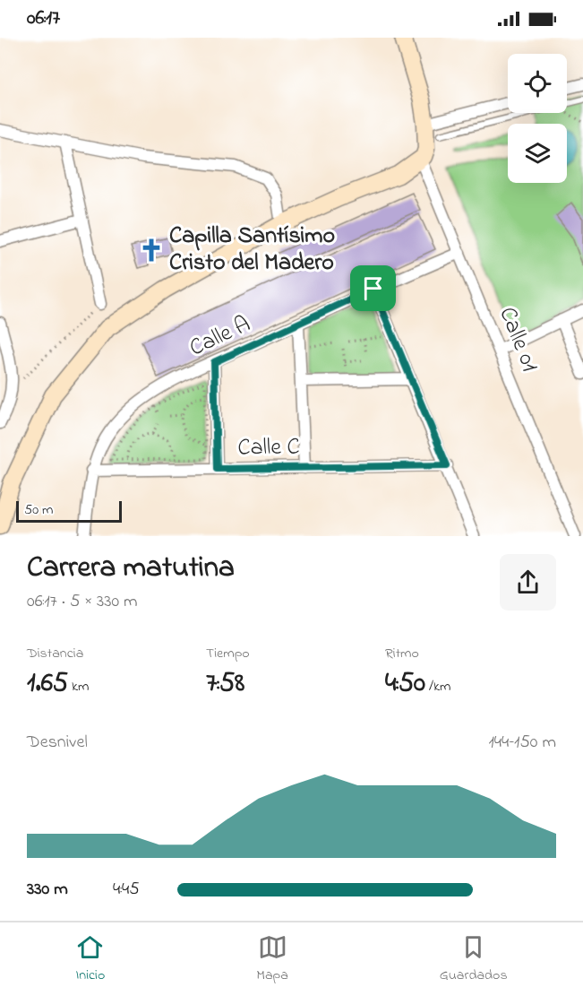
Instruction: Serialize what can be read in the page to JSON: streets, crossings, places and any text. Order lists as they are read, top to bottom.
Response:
{
  "streets": {
    "street": ["Calle A", "Calle 01", "Calle C"]
  },
  "crossings": [
    ["Calle A", "Calle 01"],
    ["Calle A", "Calle C"]
  ],
  "places": {
    "church": ["Capilla Santísimo Cristo del Madero"]
  },
  "scale_bar": "50 m",
  "page": {
    "status": "06:17",
    "scale": "50 m",
    "heading": ["Carrera matutina", "06:17 · 5 × 330 m"],
    "stats": [
      ["Distancia", "1.65 km"],
      ["Tiempo", "7:58"],
      ["Ritmo", "4:50 /km"]
    ],
    "chart": ["Desnivel", "144–150 m"],
    "list": [
      {
        "name": "330 m",
        "note": "4:45"
      }
    ],
    "tabs": ["Inicio", "Mapa", "Guardados"]
  }
}
